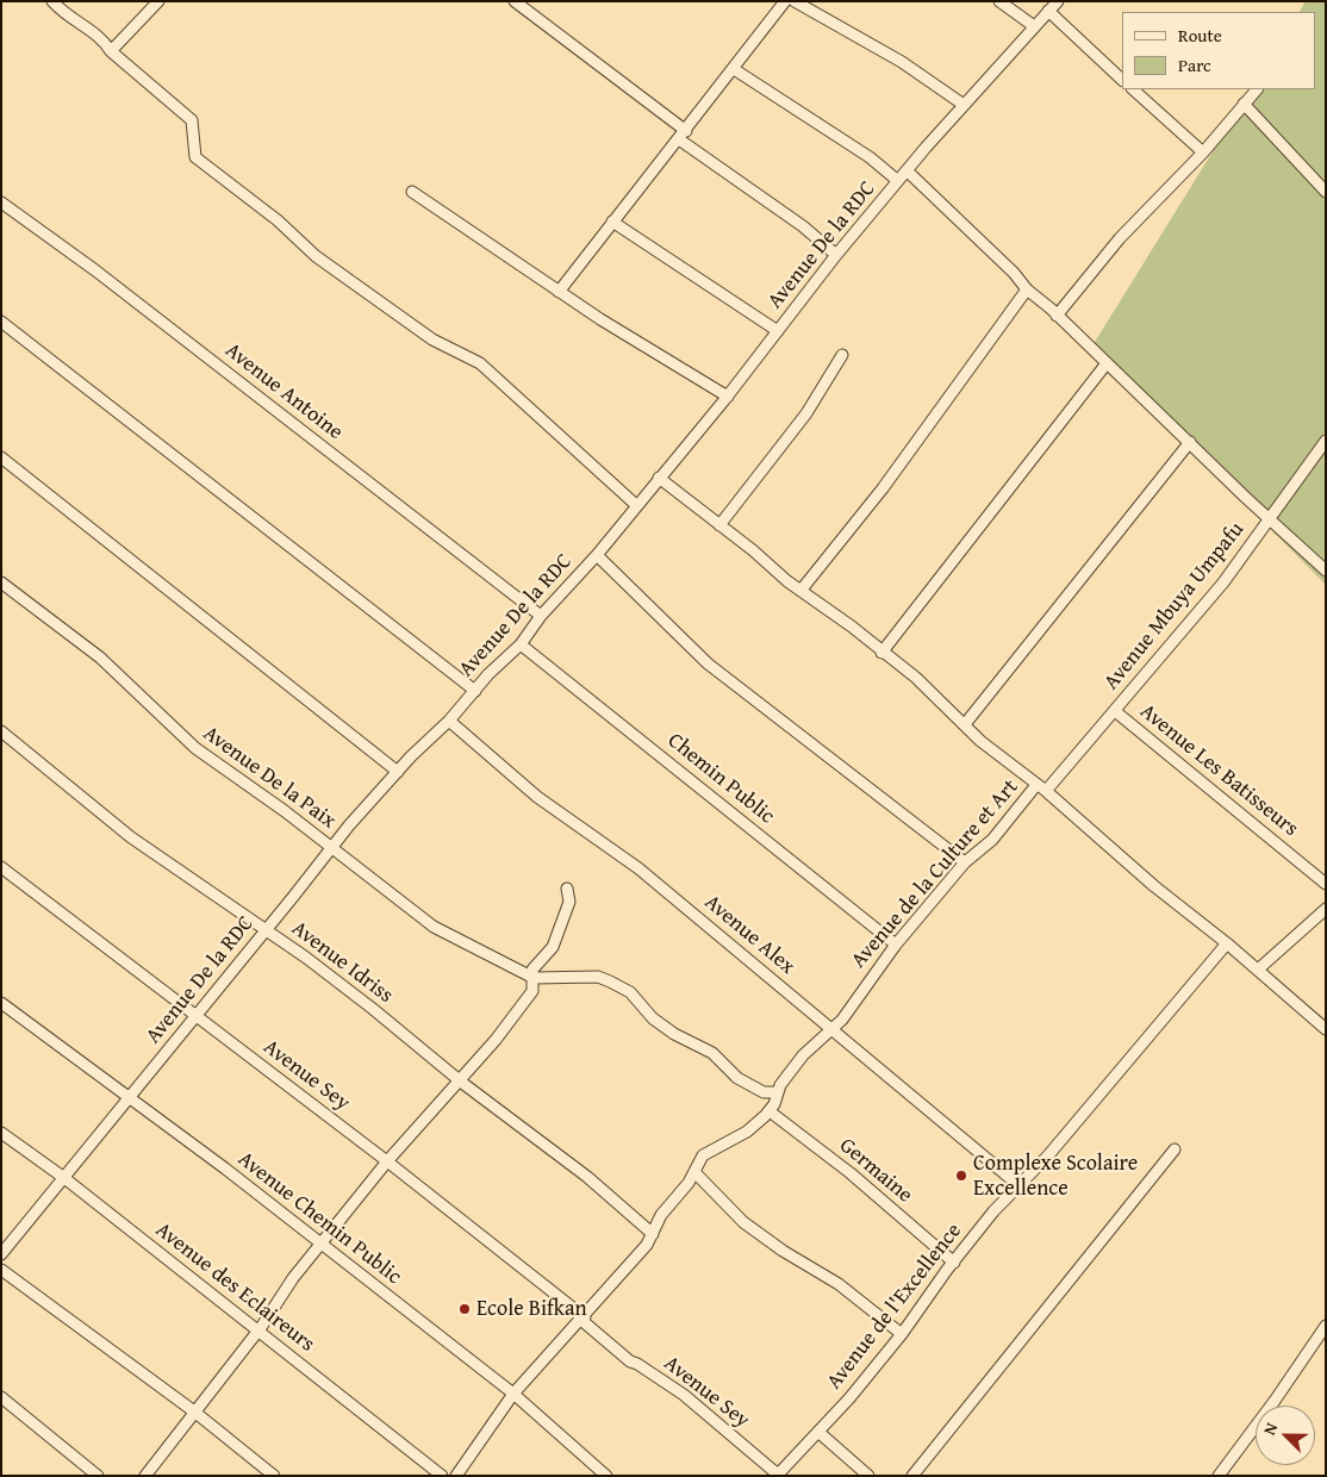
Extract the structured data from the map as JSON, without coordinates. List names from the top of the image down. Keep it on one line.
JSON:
{"streets":{"street":["Avenue De la RDC","Avenue Antoine","Avenue Mbuya Umpafu","Avenue Les Batisseurs","Avenue De la Paix","Chemin Public","Avenue de la Culture et Art","Avenue Alex","Avenue Idriss","Avenue Sey","Germaine","Avenue Chemin Public","Avenue des Eclaireurs","Avenue de l'Excellence"]},"crossings":[["Avenue De la RDC","Avenue Antoine"],["Avenue De la RDC","Avenue De la Paix"],["Avenue De la RDC","Chemin Public"],["Avenue De la RDC","Avenue Alex"],["Avenue De la RDC","Avenue Idriss"],["Avenue De la RDC","Avenue Sey"],["Avenue De la RDC","Avenue Chemin Public"],["Avenue De la RDC","Avenue des Eclaireurs"],["Avenue Mbuya Umpafu","Avenue Les Batisseurs"],["Avenue Mbuya Umpafu","Avenue de la Culture et Art"],["Chemin Public","Avenue de la Culture et Art"],["Avenue de la Culture et Art","Avenue Alex"],["Avenue de la Culture et Art","Avenue Idriss"],["Avenue de la Culture et Art","Avenue Sey"],["Avenue de la Culture et Art","Germaine"],["Avenue de la Culture et Art","Avenue Chemin Public"],["Avenue Alex","Avenue de l'Excellence"],["Avenue Sey","Avenue de l'Excellence"],["Germaine","Avenue de l'Excellence"]],"places":["Complexe Scolaire Excellence","Ecole Bifkan"],"legend":["Route","Parc"],"north":"top left"}
